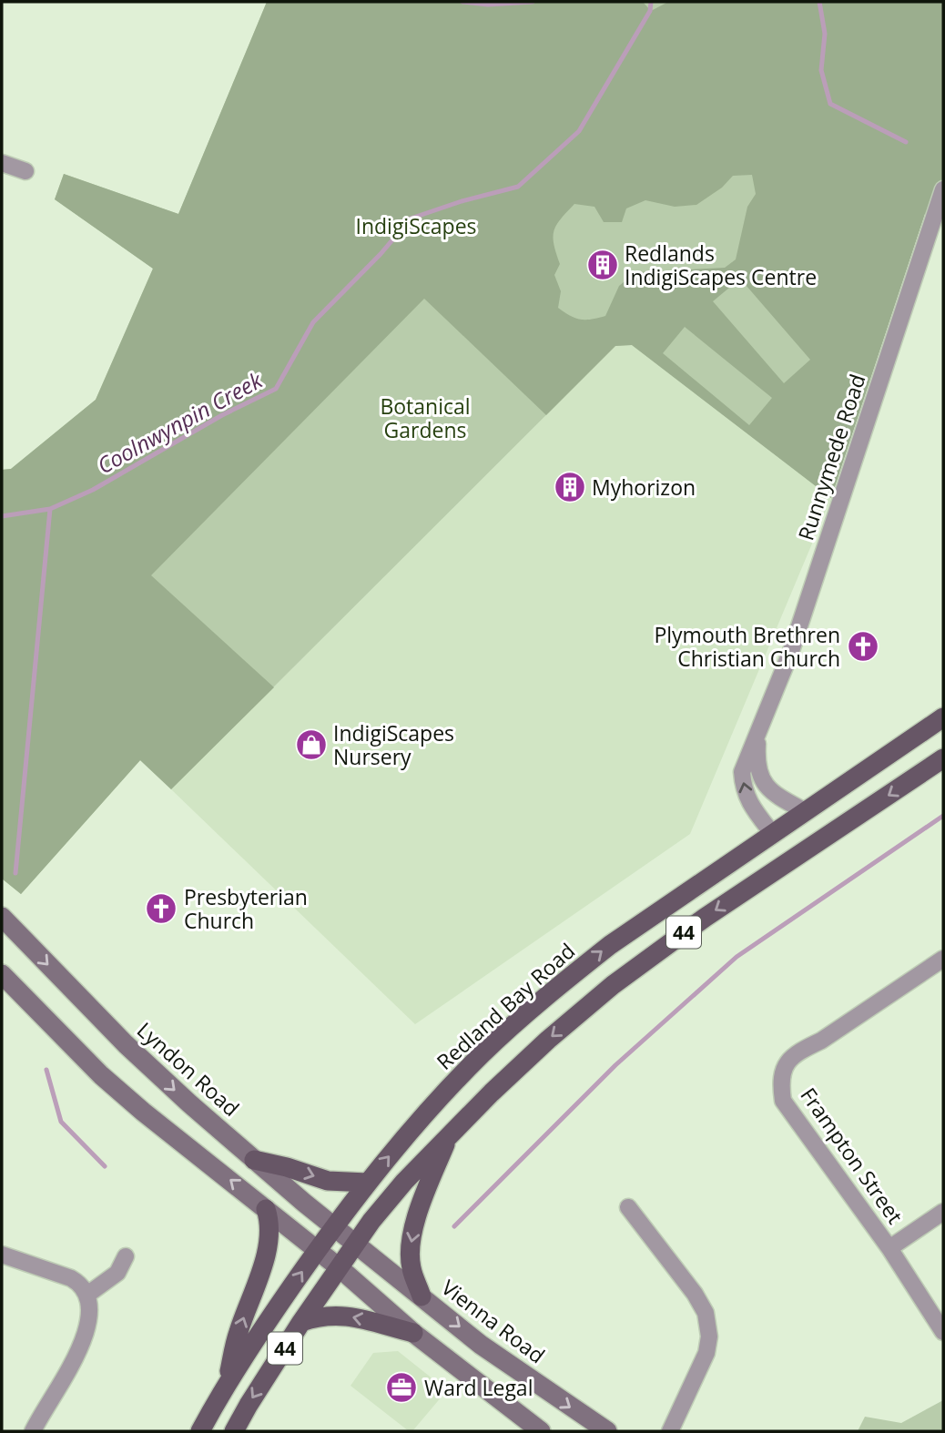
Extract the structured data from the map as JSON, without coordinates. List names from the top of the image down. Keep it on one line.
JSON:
{"streets":{"main road":["44","Redland Bay Road","Lyndon Road","Vienna Road"],"street":["Runnymede Road","Frampton Street"]},"crossings":[["Runnymede Road","Redland Bay Road"],["44","Lyndon Road"],["44","Vienna Road"],["Redland Bay Road","Lyndon Road"],["Lyndon Road","Vienna Road"]],"water":["Coolnwynpin Creek"],"parks":["IndigiScapes","Botanical Gardens"],"places":{"building":["Redlands IndigiScapes Centre","Myhorizon"],"church":["Plymouth Brethren Christian Church","Presbyterian Church"],"shop":["IndigiScapes Nursery"],"office":["Ward Legal"]}}
